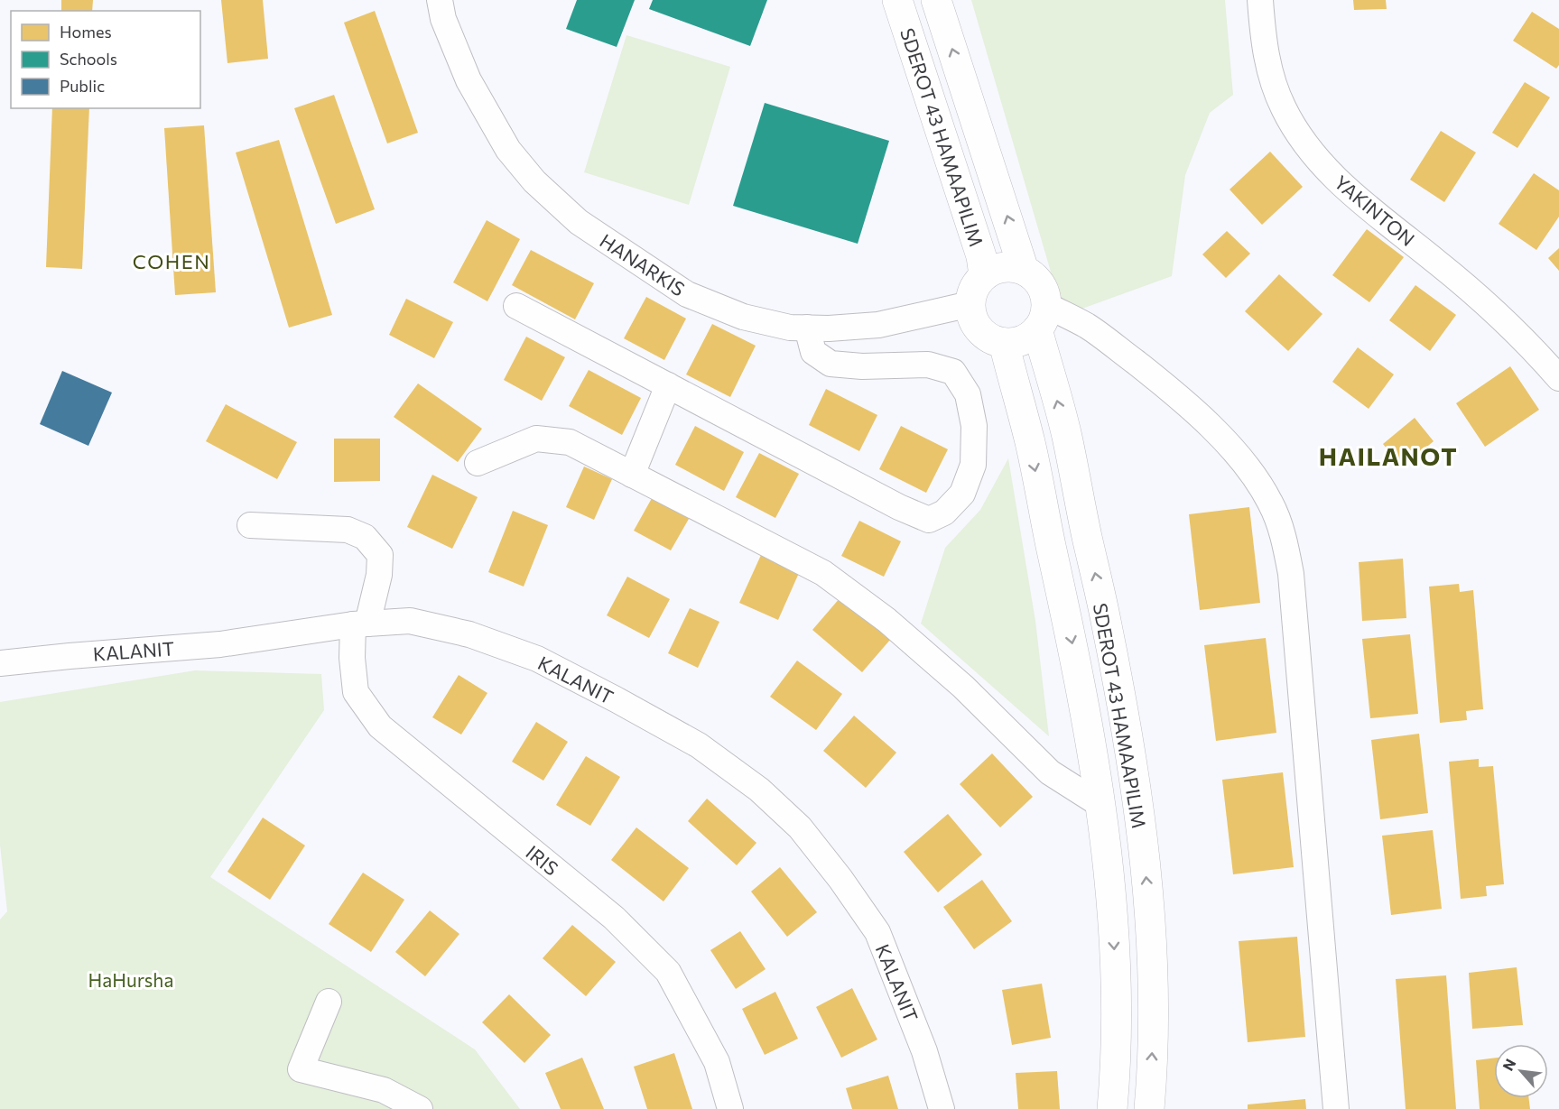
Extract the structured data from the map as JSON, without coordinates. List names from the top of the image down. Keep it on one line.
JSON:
{"streets":{"main road":["SDEROT 43 HAMAAPILIM"],"street":["YAKINTON","HANARKIS","KALANIT","IRIS"]},"crossings":[["SDEROT 43 HAMAAPILIM","HANARKIS"],["KALANIT","IRIS"]],"districts":["COHEN","HAILANOT"],"parks":["HaHursha"],"legend":["Homes","Schools","Public"],"north":"top left"}
